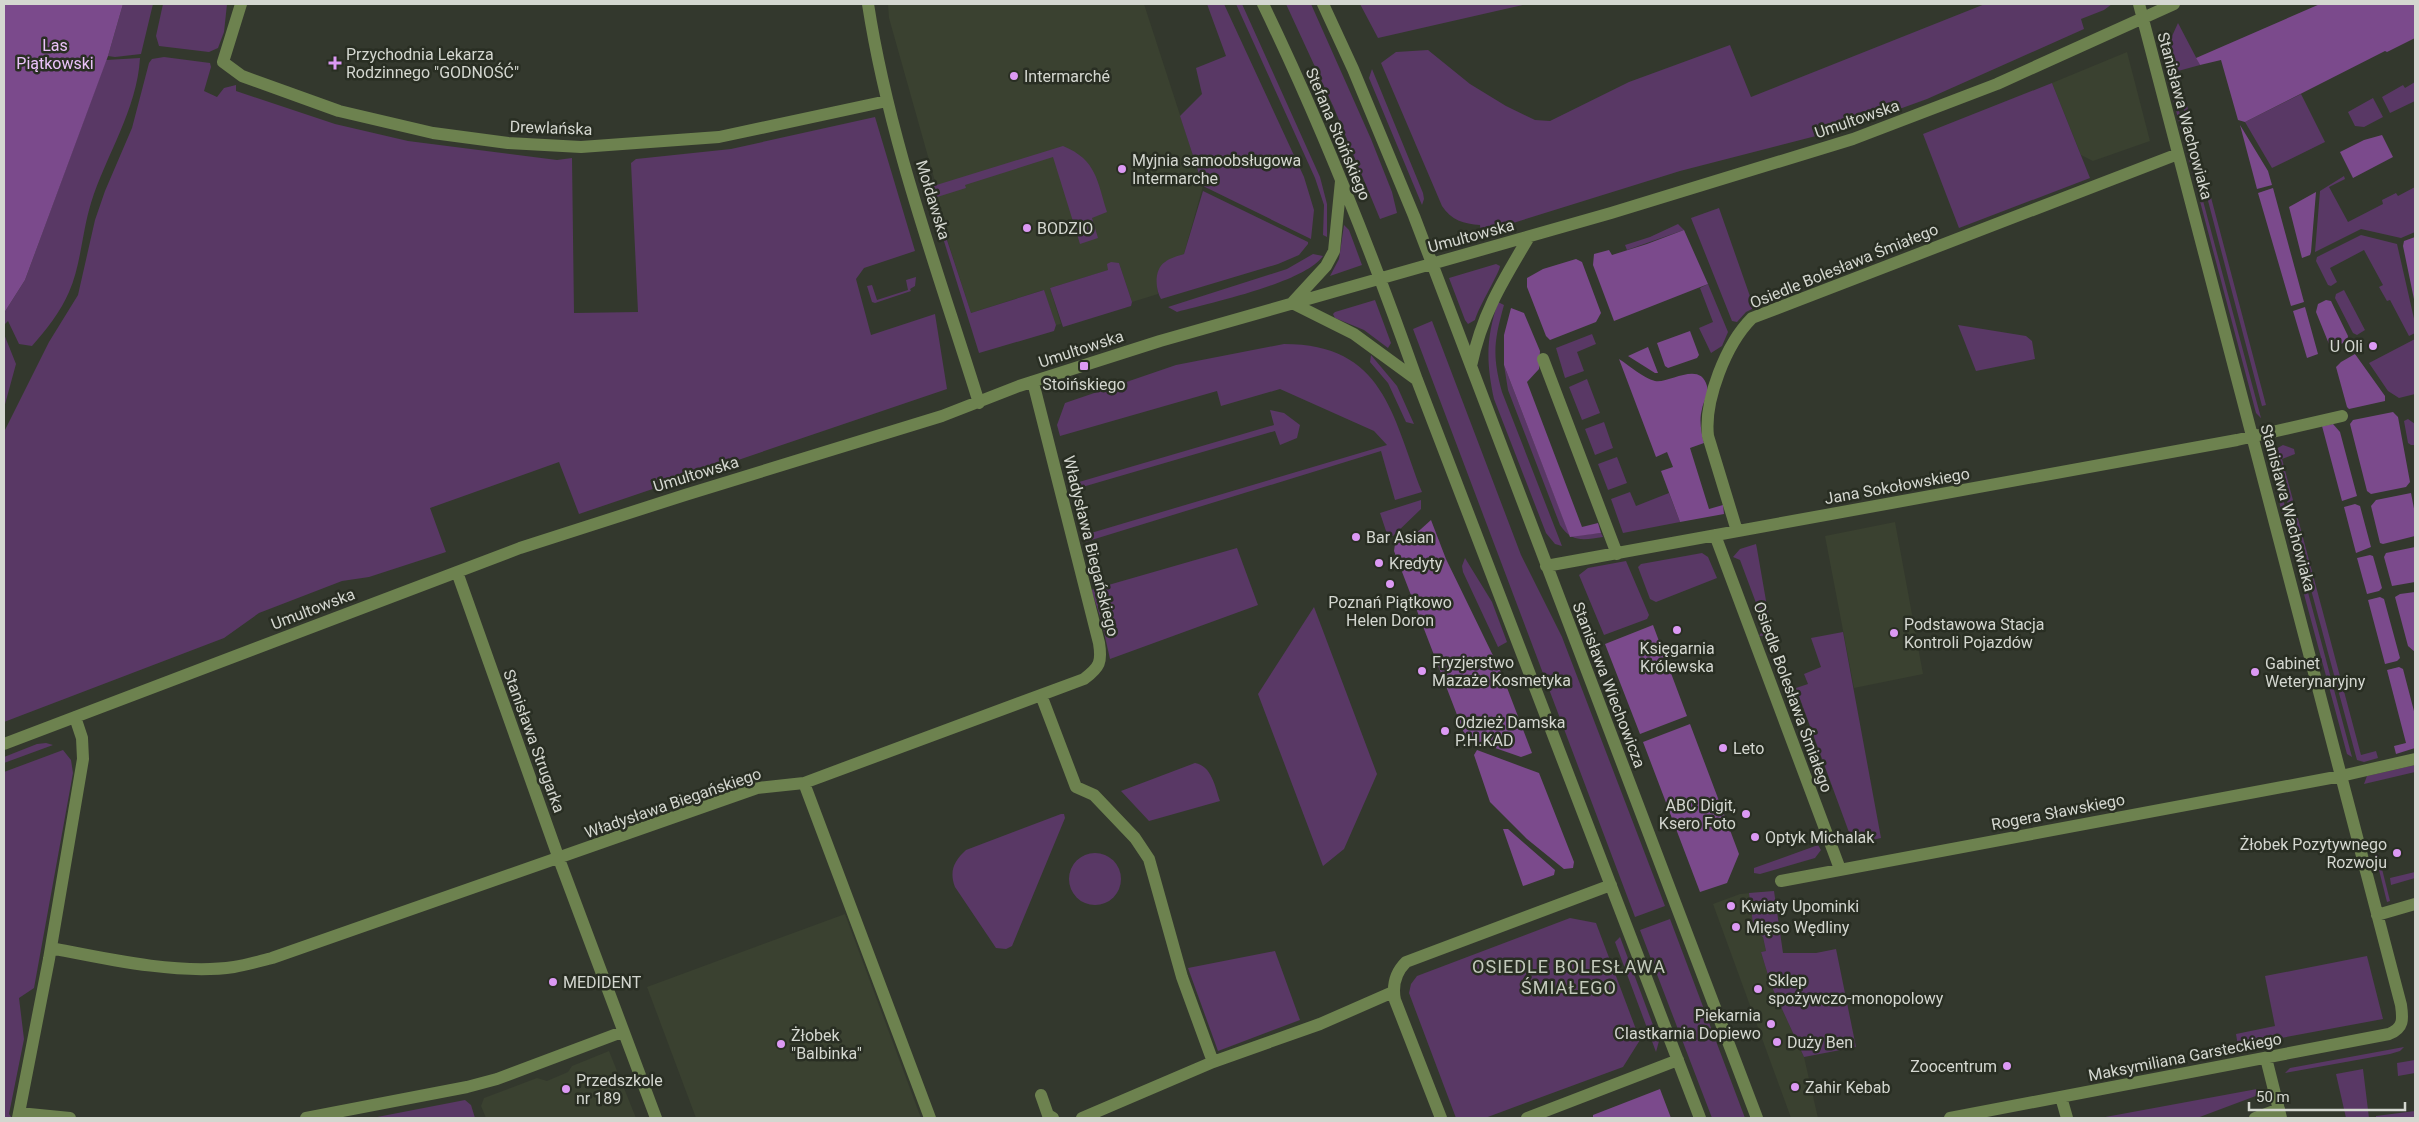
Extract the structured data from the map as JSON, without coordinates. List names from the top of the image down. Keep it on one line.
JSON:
{"streets":{"street":["Stanisława Wachowiaka","Umultowska","Drewlańska","Stefana Stoińskiego","Mołdawska","Osiedle Bolesława Śmiałego","Jana Sokołowskiego","Władysława Biegańskiego","Stanisława Wiechowicza","Stanisława Strugarka","Rogera Sławskiego","Maksymiliana Garsteckiego"]},"crossings":[["Stanisława Wachowiaka","Umultowska"],["Stanisława Wachowiaka","Osiedle Bolesława Śmiałego"],["Stanisława Wachowiaka","Jana Sokołowskiego"],["Stanisława Wachowiaka","Rogera Sławskiego"],["Stanisława Wachowiaka","Maksymiliana Garsteckiego"],["Umultowska","Stefana Stoińskiego"],["Umultowska","Mołdawska"],["Umultowska","Władysława Biegańskiego"],["Umultowska","Stanisława Wiechowicza"],["Umultowska","Stanisława Strugarka"],["Drewlańska","Mołdawska"],["Osiedle Bolesława Śmiałego","Jana Sokołowskiego"],["Osiedle Bolesława Śmiałego","Rogera Sławskiego"],["Jana Sokołowskiego","Stanisława Wiechowicza"],["Władysława Biegańskiego","Stanisława Strugarka"]],"districts":["OSIEDLE BOLESŁAWA ŚMIAŁEGO"],"parks":["Las Piątkowski"],"places":{"health":["Przychodnia Lekarza Rodzinnego \"GODNOŚĆ\""],"other":["Intermarché","Myjnia samoobsługowa Intermarche","BODZIO","U Oli","Bar Asian","Kredyty","Poznań Piątkowo Helen Doron","Księgarnia Królewska","Podstawowa Stacja Kontroli Pojazdów","Fryzjerstwo Mazaże Kosmetyka","Gabinet Weterynaryjny","Odzież Damska P.H.KAD","Leto","ABC Digit, Ksero Foto","Optyk Michalak","Żłobek Pozytywnego Rozwoju","Kwiaty Upominki","Mięso Wędliny","MEDIDENT","Sklep spożywczo-monopolowy","Piekarnia CIastkarnia Dopiewo","Duży Ben","Żłobek \"Balbinka\"","Zoocentrum","Zahir Kebab","Przedszkole nr 189"],"transit":["Stoińskiego"]},"scale_bar":"50 m"}
